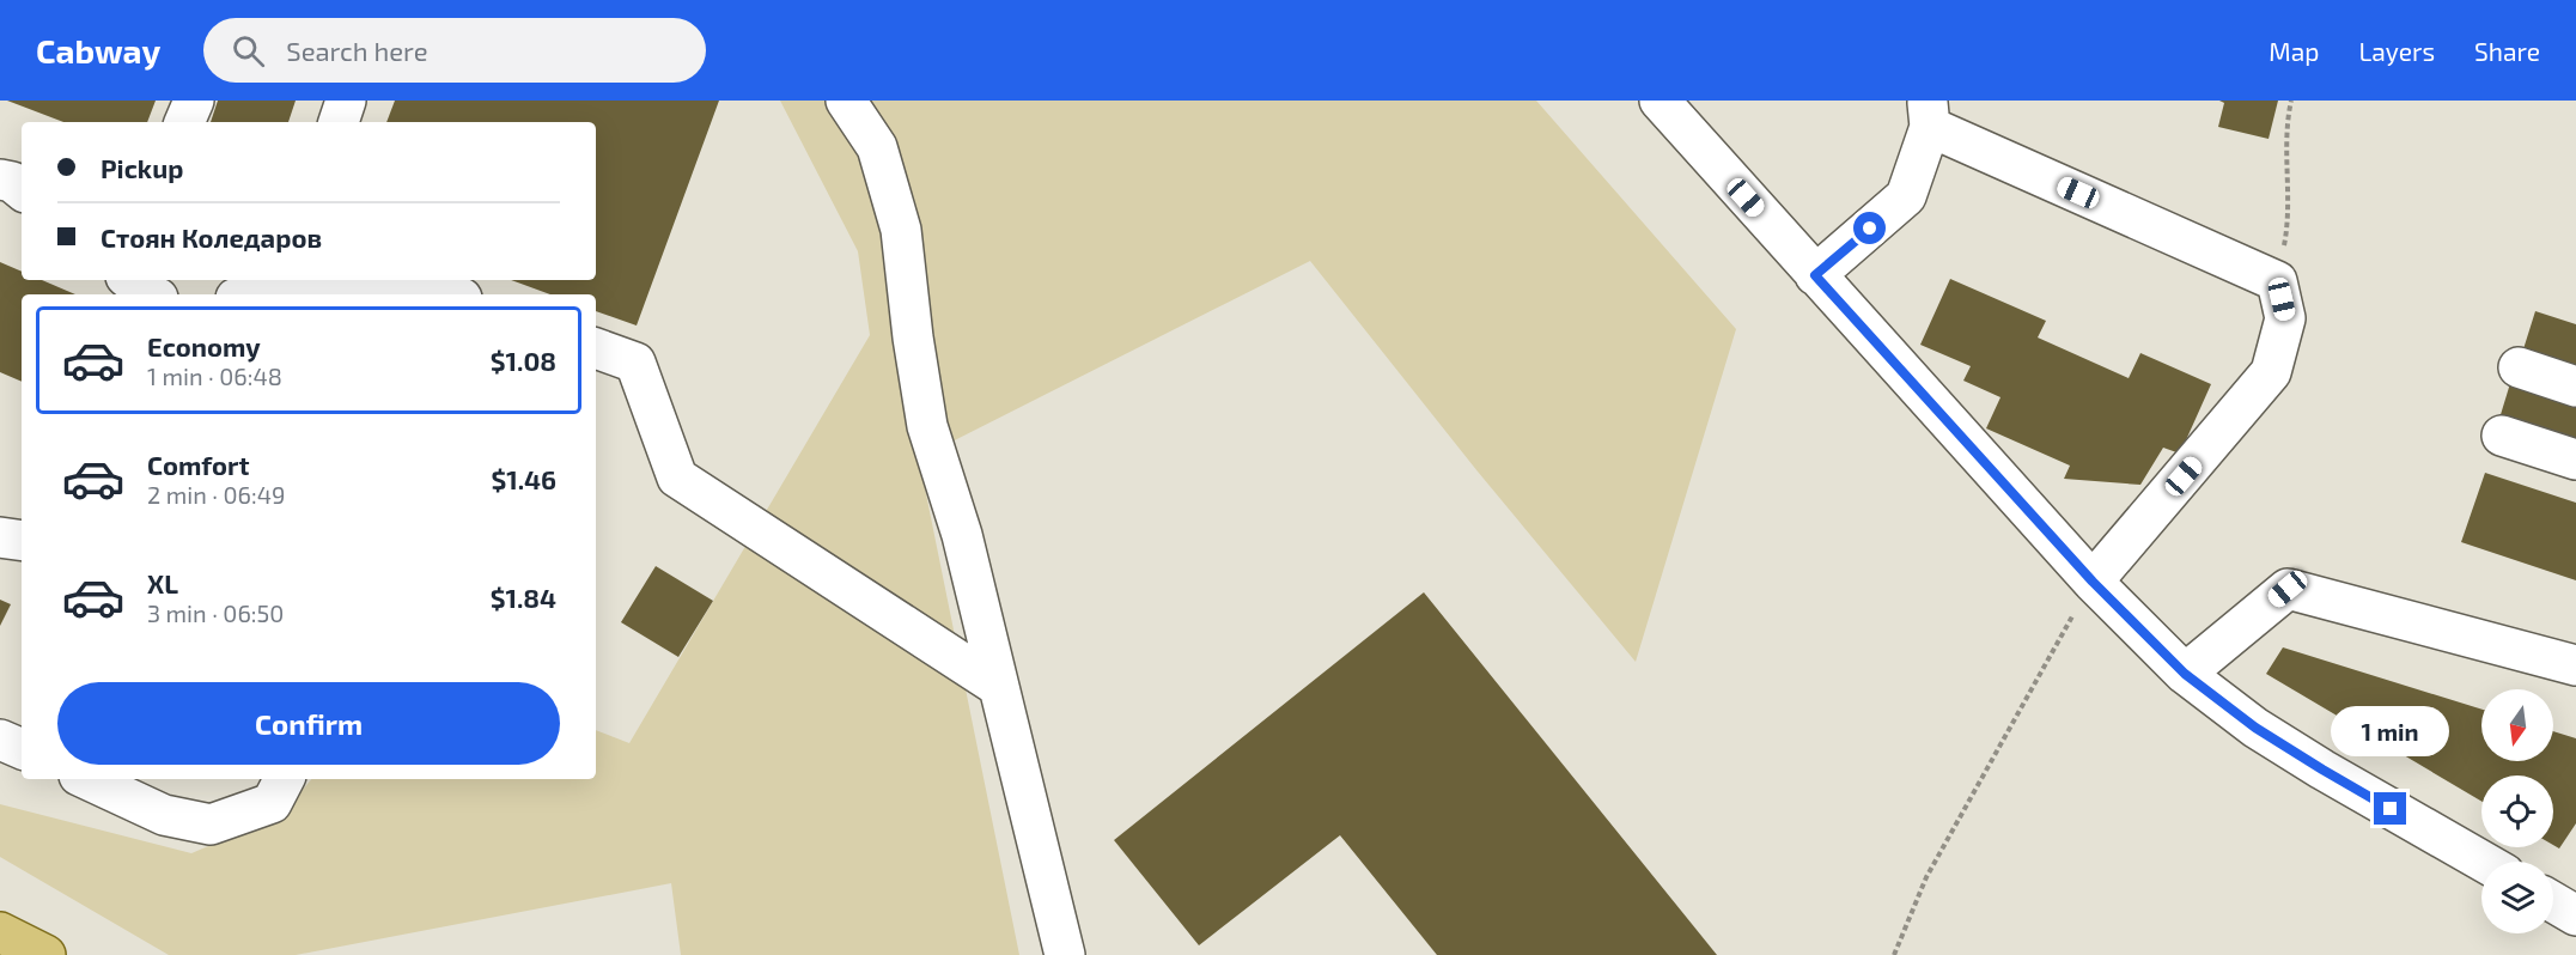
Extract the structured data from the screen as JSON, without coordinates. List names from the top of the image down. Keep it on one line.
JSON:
{"north":"bottom","page":{"header":"Cabway","search":"Search here","nav":["Map","Layers","Share"],"banner":["Pickup","Стоян Коледаров"],"list":[{"name":"Economy","note":"1 min · 06:48","value":"$1.08"},{"name":"Comfort","note":"2 min · 06:49","value":"$1.46"},{"name":"XL","note":"3 min · 06:50","value":"$1.84"}],"buttons":"Confirm","bubble":"1 min"}}
